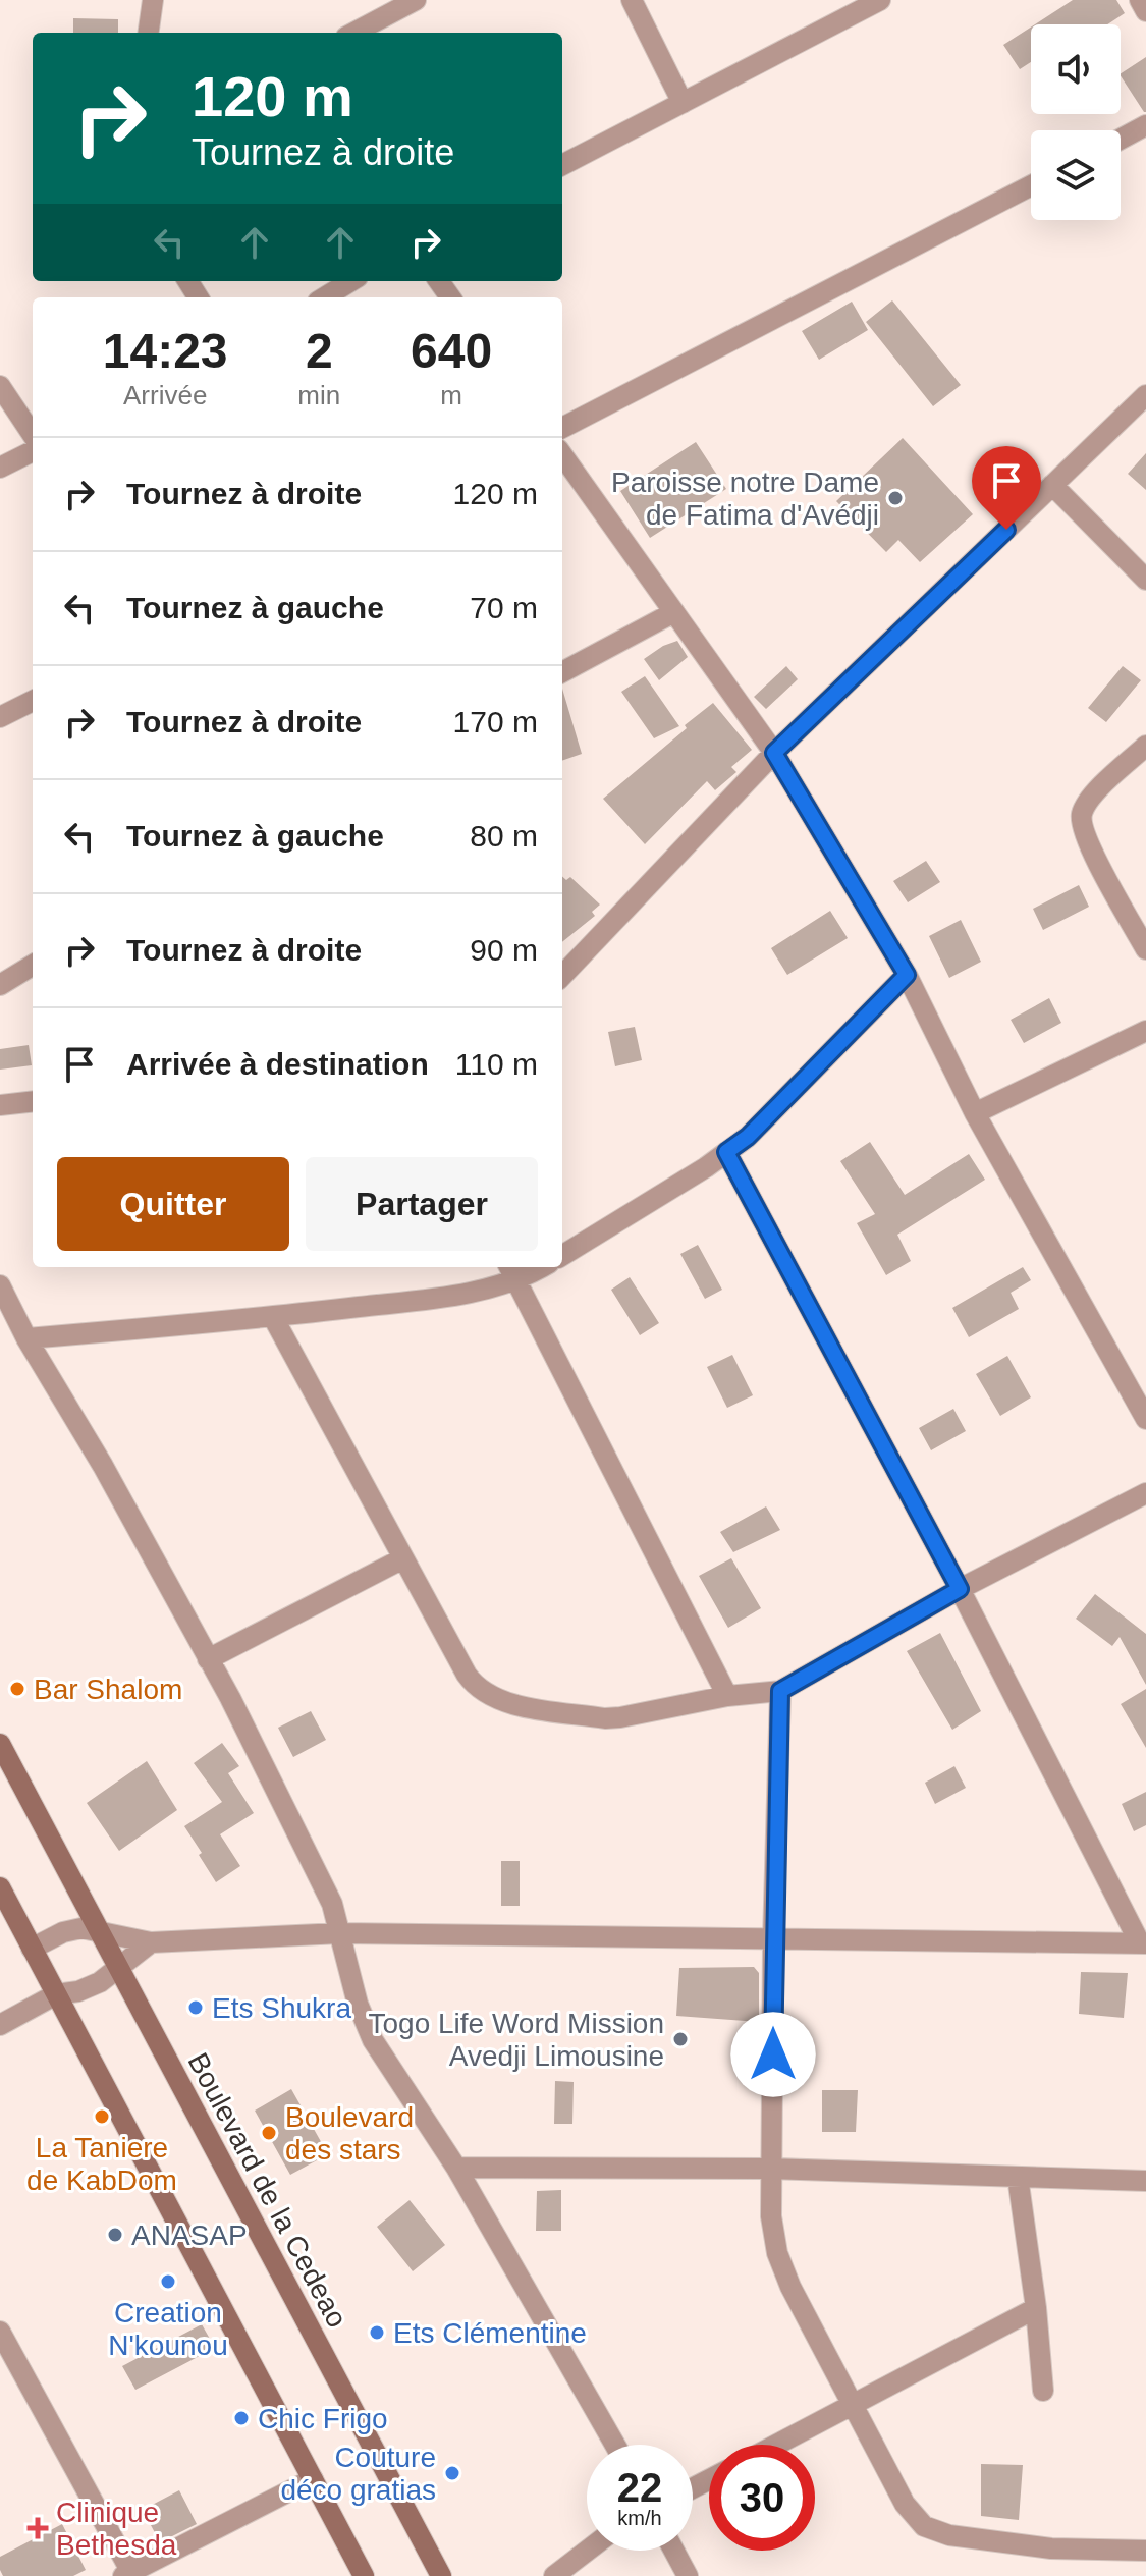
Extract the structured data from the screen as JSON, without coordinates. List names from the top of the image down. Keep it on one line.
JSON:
{"streets":{"main road":["Boulevard de la Cedeao"]},"places":{"other":["Paroisse notre Dame de Fatima d'Avédji","Bar Shalom","Ets Shukra","Togo Life Word Mission Avedji Limousine","La Taniere de KabDom","Boulevard des stars","ANASAP","Creation N'kounou","Ets Clémentine","Chic Frigo","Couture déco gratias"],"health":["Clinique Bethesda"]},"page":{"turn":["120 m","Tournez à droite"],"eta":["14:23","Arrivée","2","min","640","m"],"list":[{"name":"Tournez à droite","value":"120 m"},{"name":"Tournez à gauche","value":"70 m"},{"name":"Tournez à droite","value":"170 m"},{"name":"Tournez à gauche","value":"80 m"},{"name":"Tournez à droite","value":"90 m"},{"name":"Arrivée à destination","value":"110 m"}],"buttons":["Quitter","Partager"],"speed":"22 km/h","limit":"30"}}
